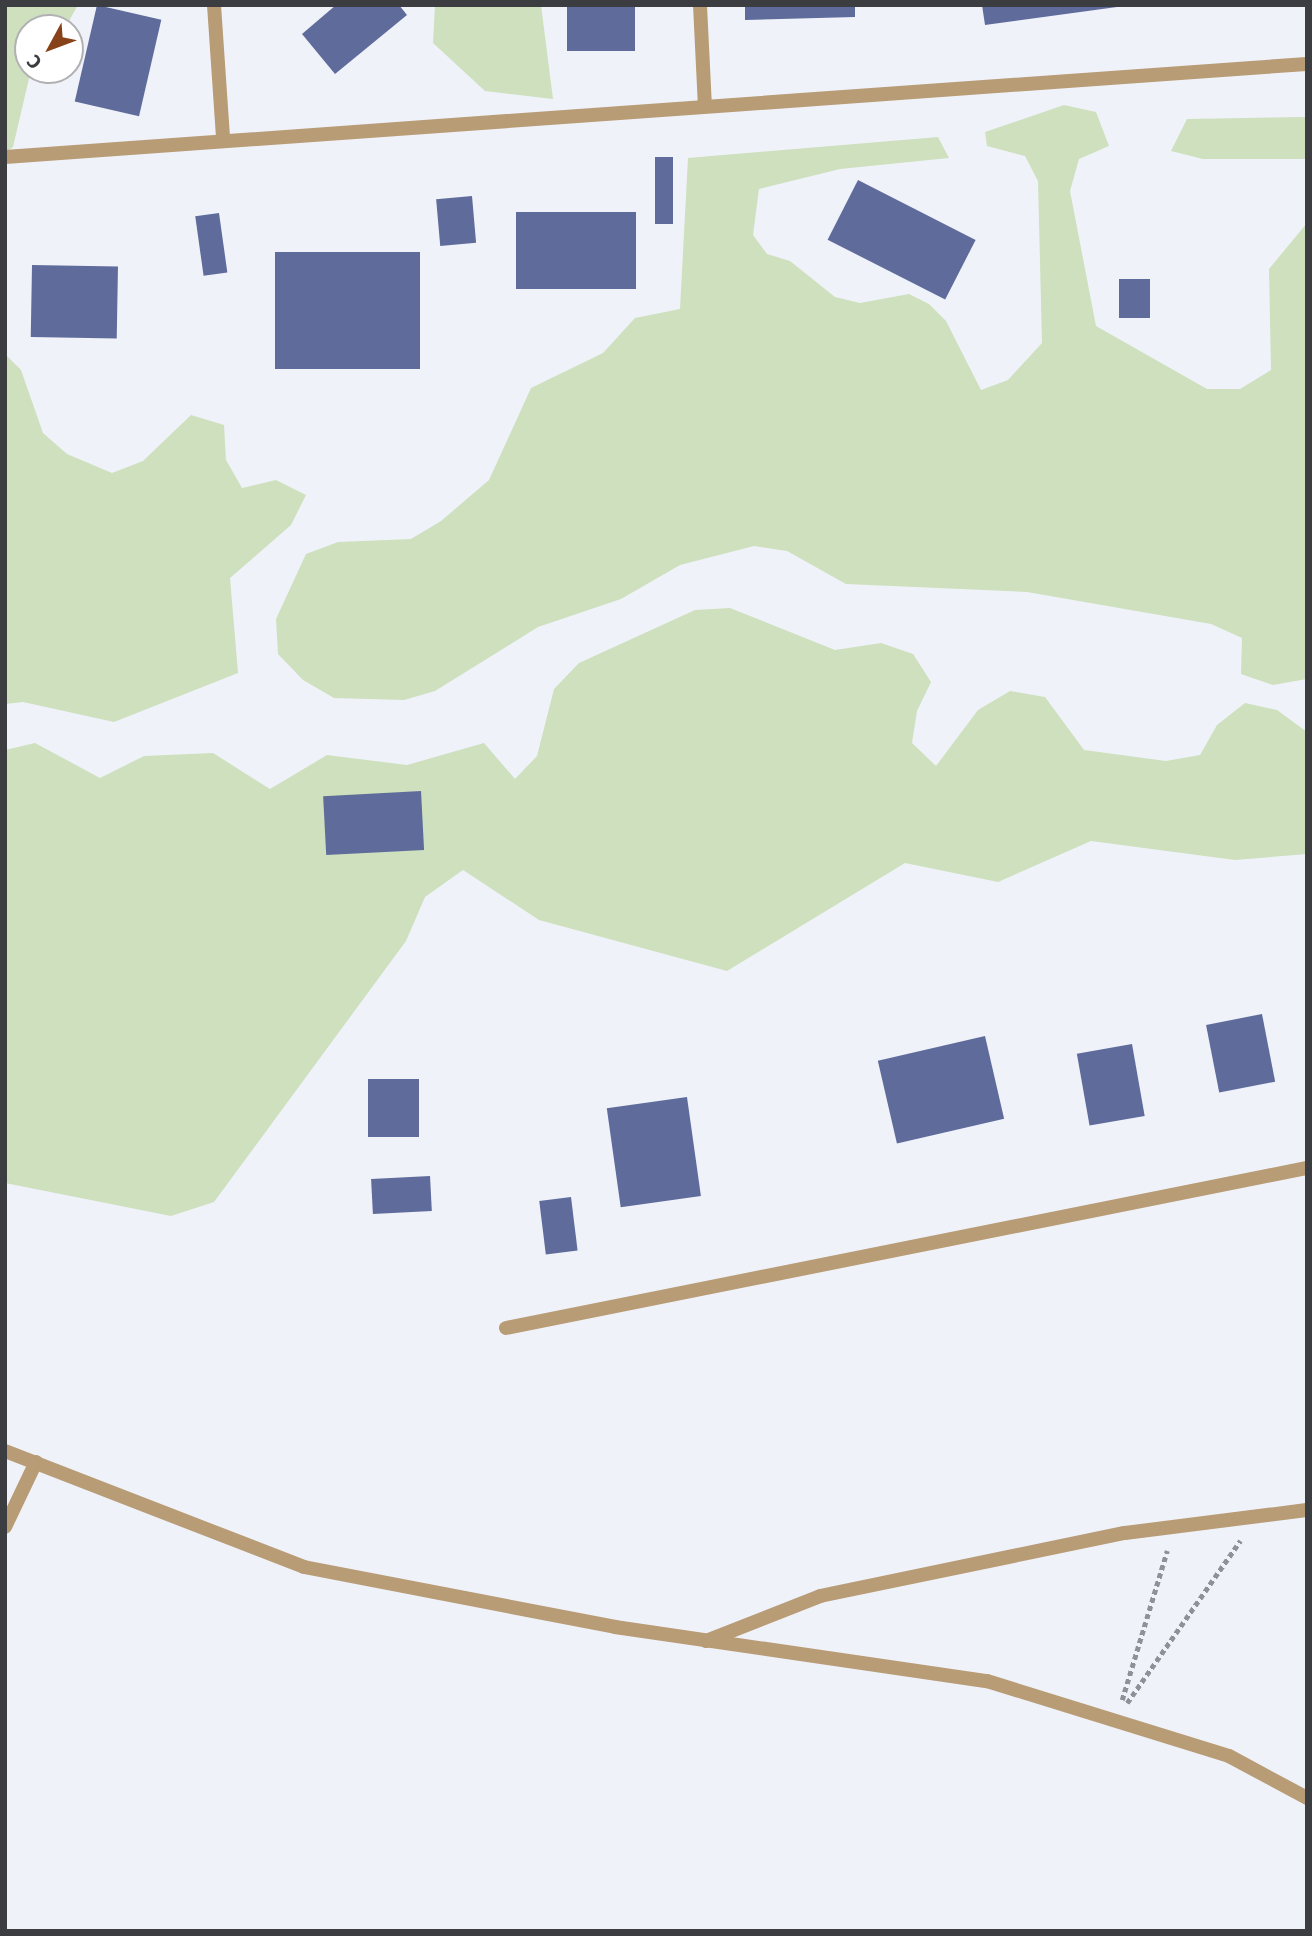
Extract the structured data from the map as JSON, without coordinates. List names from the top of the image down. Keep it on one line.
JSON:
{"north":"bottom left"}
